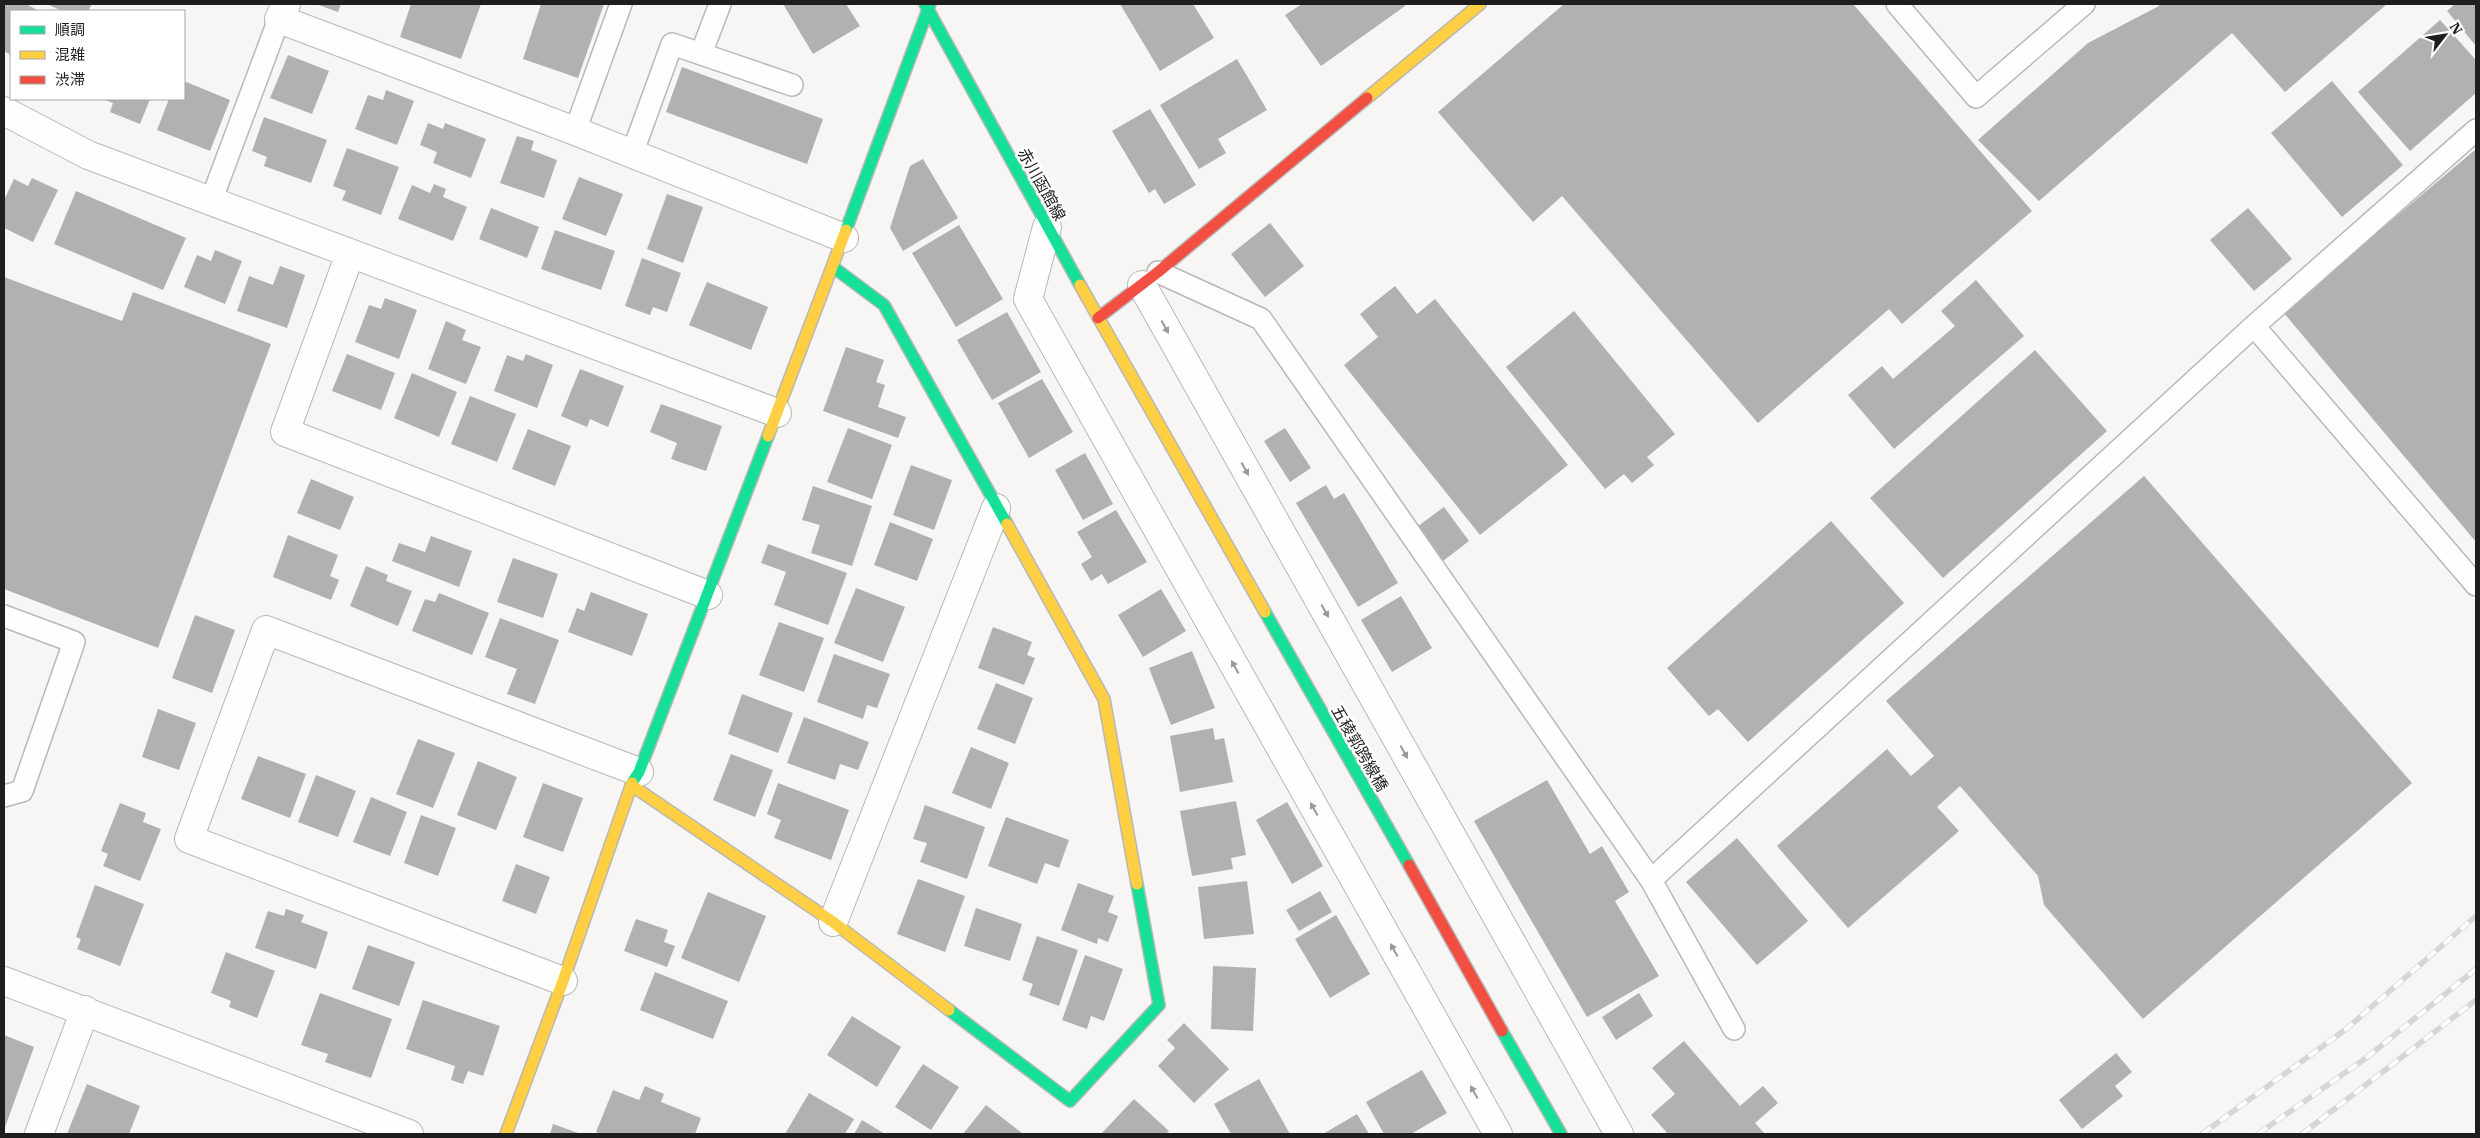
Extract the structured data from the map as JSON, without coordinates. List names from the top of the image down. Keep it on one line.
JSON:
{"streets":{"street":["赤川函館線","五稜郭跨線橋"]},"crossings":[["赤川函館線","五稜郭跨線橋"]],"legend":["順調","混雑","渋滞"],"north":"top right"}
